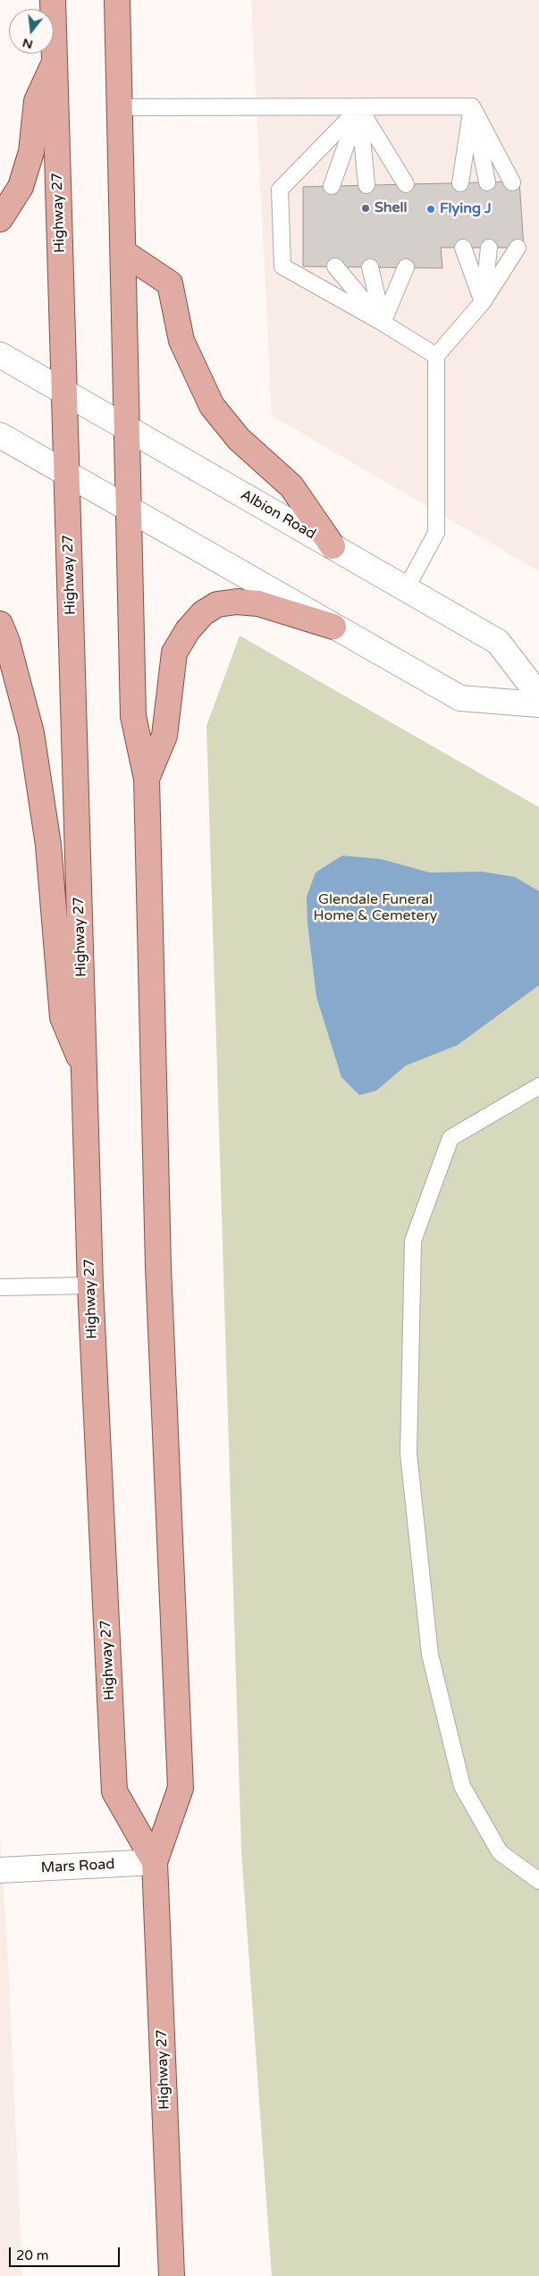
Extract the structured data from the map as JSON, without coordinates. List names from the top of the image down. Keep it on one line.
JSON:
{"streets":{"main road":["Highway 27","Albion Road","Mars Road"]},"crossings":[["Highway 27","Albion Road"],["Highway 27","Mars Road"]],"parks":["Glendale Funeral Home & Cemetery"],"places":["Shell","Flying J"],"scale_bar":"20 m","north":"bottom"}
